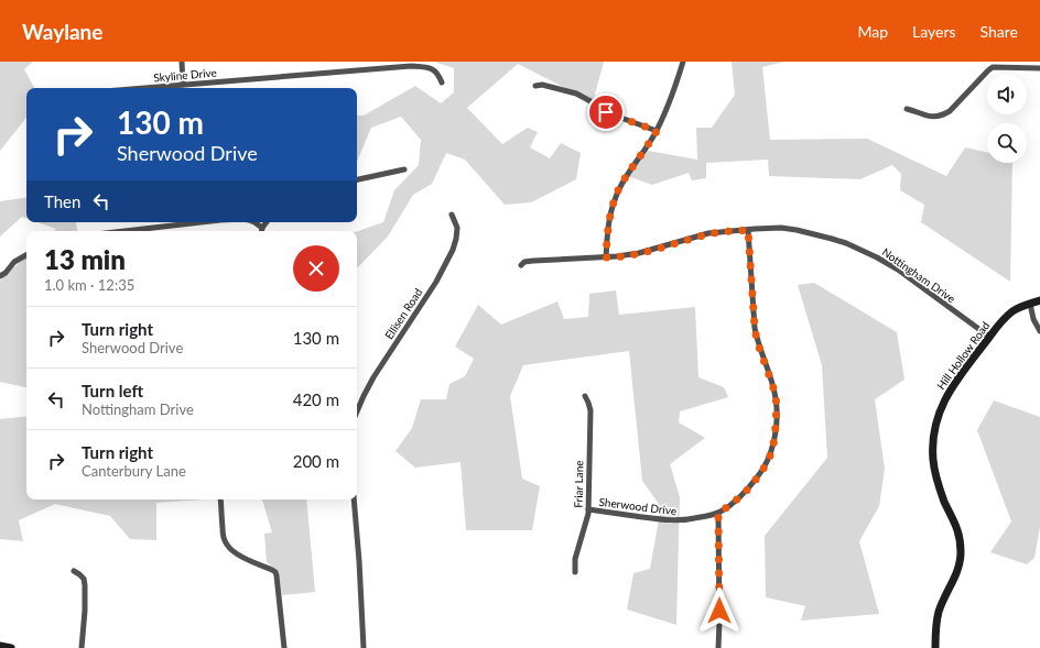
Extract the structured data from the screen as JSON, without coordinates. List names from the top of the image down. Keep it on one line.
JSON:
{"streets":{"street":["Skyline Drive","Nottingham Drive","Ellisen Road","Hill Hollow Road","Friar Lane","Sherwood Drive"]},"crossings":[["Nottingham Drive","Hill Hollow Road"],["Nottingham Drive","Sherwood Drive"],["Friar Lane","Sherwood Drive"]],"page":{"header":"Waylane","nav":["Map","Layers","Share"],"turn":["130 m","Sherwood Drive"],"then":"Then","heading":["13 min","1.0 km · 12:35"],"list":[{"name":"Turn right","note":"Sherwood Drive","value":"130 m"},{"name":"Turn left","note":"Nottingham Drive","value":"420 m"},{"name":"Turn right","note":"Canterbury Lane","value":"200 m"}]}}
